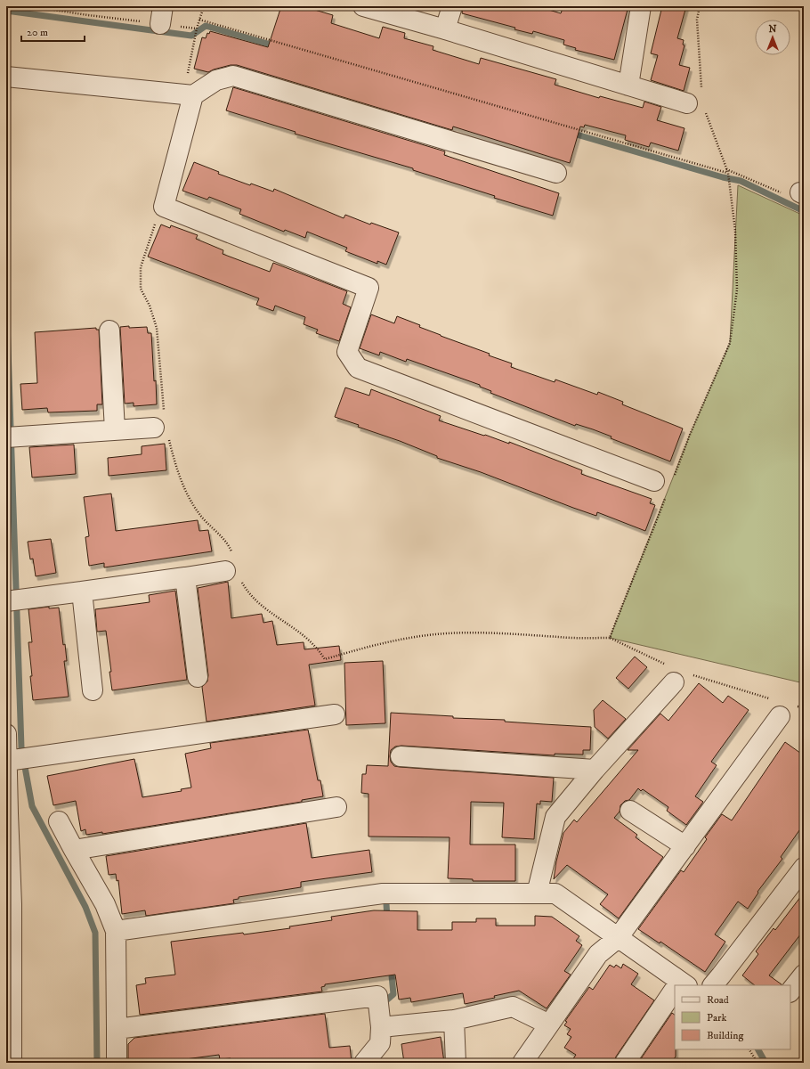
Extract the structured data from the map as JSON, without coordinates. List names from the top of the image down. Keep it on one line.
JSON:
{"legend":["Road","Park","Building"],"scale_bar":"20 m","north":"top"}
